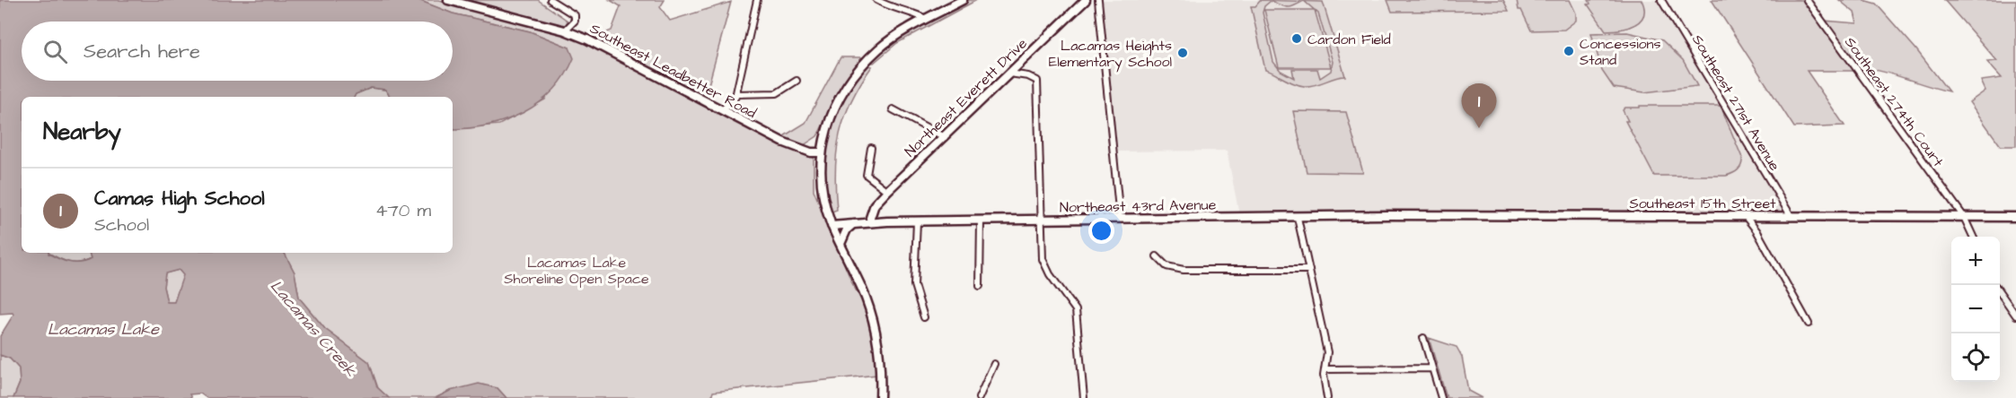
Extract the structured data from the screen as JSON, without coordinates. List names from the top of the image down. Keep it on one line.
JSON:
{"streets":{"street":["Southeast Leadbetter Road","Northeast Everett Drive","Southeast 274th Court","Southeast 271st Avenue","Southeast 15th Street","Northeast 43rd Avenue"]},"crossings":[["Northeast Everett Drive","Northeast 43rd Avenue"],["Southeast 274th Court","Southeast 15th Street"],["Southeast 271st Avenue","Southeast 15th Street"],["Southeast 15th Street","Northeast 43rd Avenue"]],"water":["Lacamas Creek","Lacamas Lake"],"parks":["Lacamas Lake Shoreline Open Space"],"places":["Cardon Field","Concessions Stand","Lacamas Heights Elementary School"],"page":{"search":"Search here","pins":"1","heading":"Nearby","list":[{"mark":"1","name":"Camas High School","note":"School","value":"470 m"}],"map_buttons":["+","−"]}}
